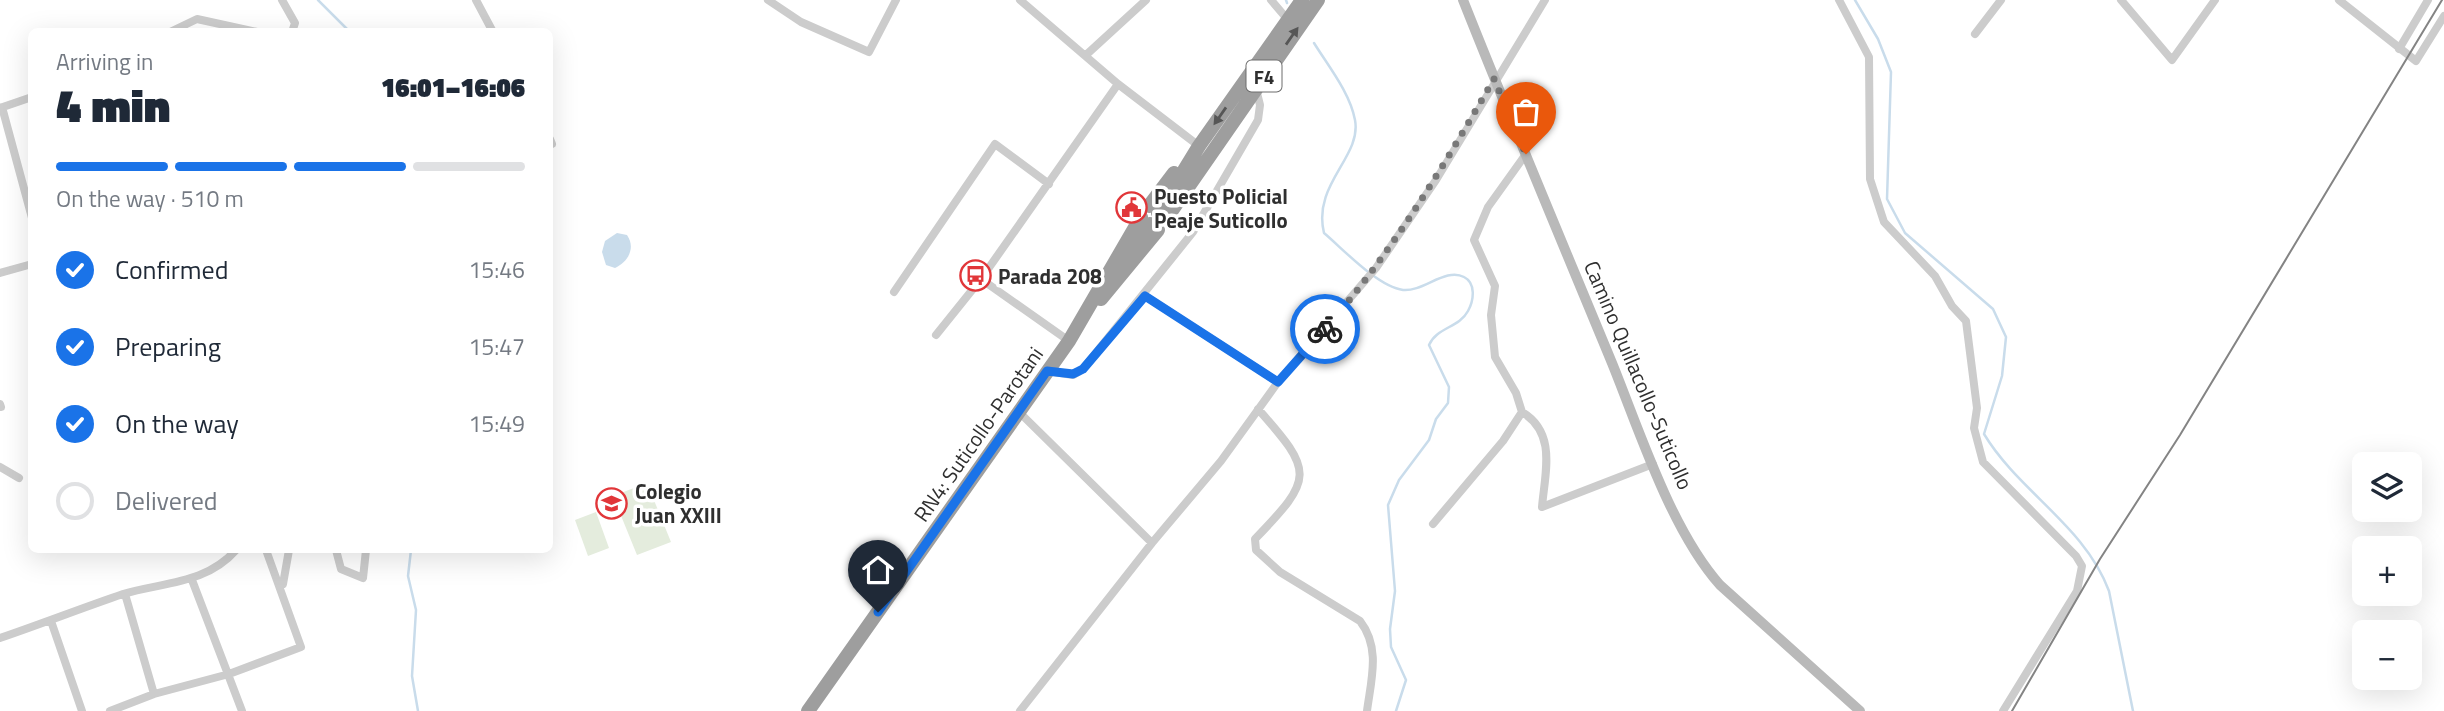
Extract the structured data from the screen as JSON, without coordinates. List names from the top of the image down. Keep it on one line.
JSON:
{"streets":{"highway":["F4","RN4: Suticollo-Parotani"],"main road":["Camino Quillacollo-Suticollo"]},"crossings":[["F4","RN4: Suticollo-Parotani"]],"places":{"public building":["Puesto Policial Peaje Suticollo"],"bus stop":["Parada 208"],"school or university":["Colegio Juan XXIII"]},"page":{"heading":["4 min","Arriving in","16:01–16:06"],"bar":"On the way · 510 m","list":[["Confirmed","15:46"],["Preparing","15:47"],["On the way","15:49"],"Delivered"],"map_buttons":["+","−"]}}
